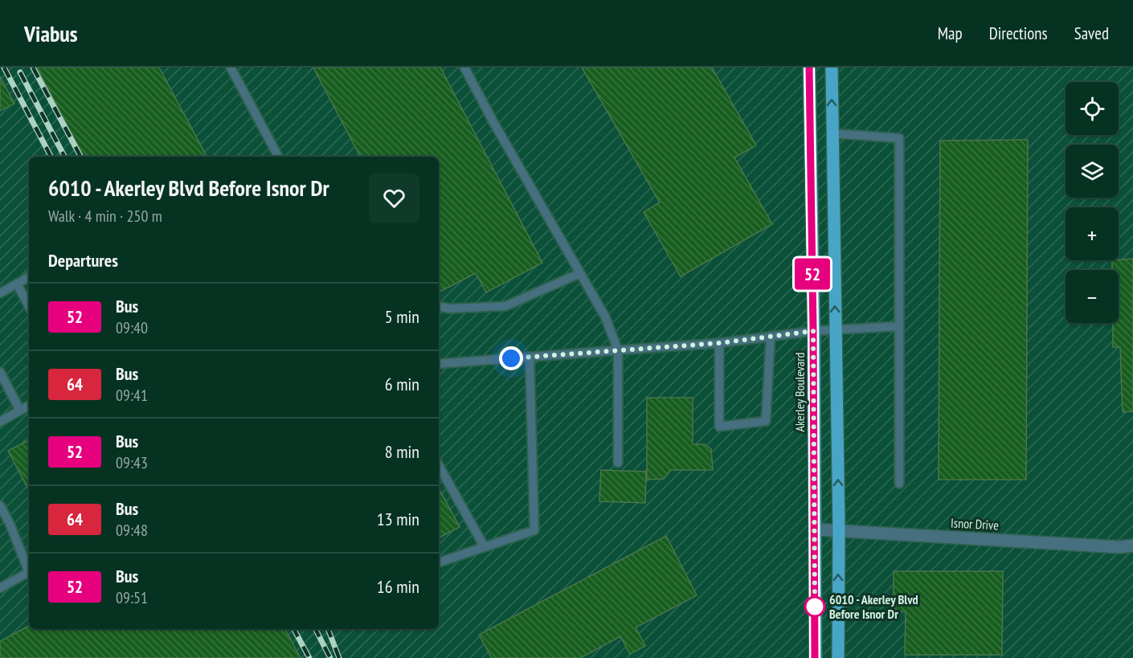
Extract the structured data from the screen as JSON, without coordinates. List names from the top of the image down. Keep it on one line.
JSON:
{"streets":{"main road":["Akerley Boulevard"],"street":["Isnor Drive"]},"crossings":[["Akerley Boulevard","Isnor Drive"]],"places":["6010 - Akerley Blvd Before Isnor Dr"],"lines":["bus line 52"],"page":{"header":"Viabus","nav":["Map","Directions","Saved"],"on_map":"52","map_buttons":["+","−"],"heading":[["6010 - Akerley Blvd Before Isnor Dr","Walk · 4 min · 250 m"],"Departures"],"list":[{"mark":"52","name":"Bus","note":"09:40","value":"5 min"},{"mark":"64","name":"Bus","note":"09:41","value":"6 min"},{"mark":"52","name":"Bus","note":"09:43","value":"8 min"},{"mark":"64","name":"Bus","note":"09:48","value":"13 min"},{"mark":"52","name":"Bus","note":"09:51","value":"16 min"}]}}
